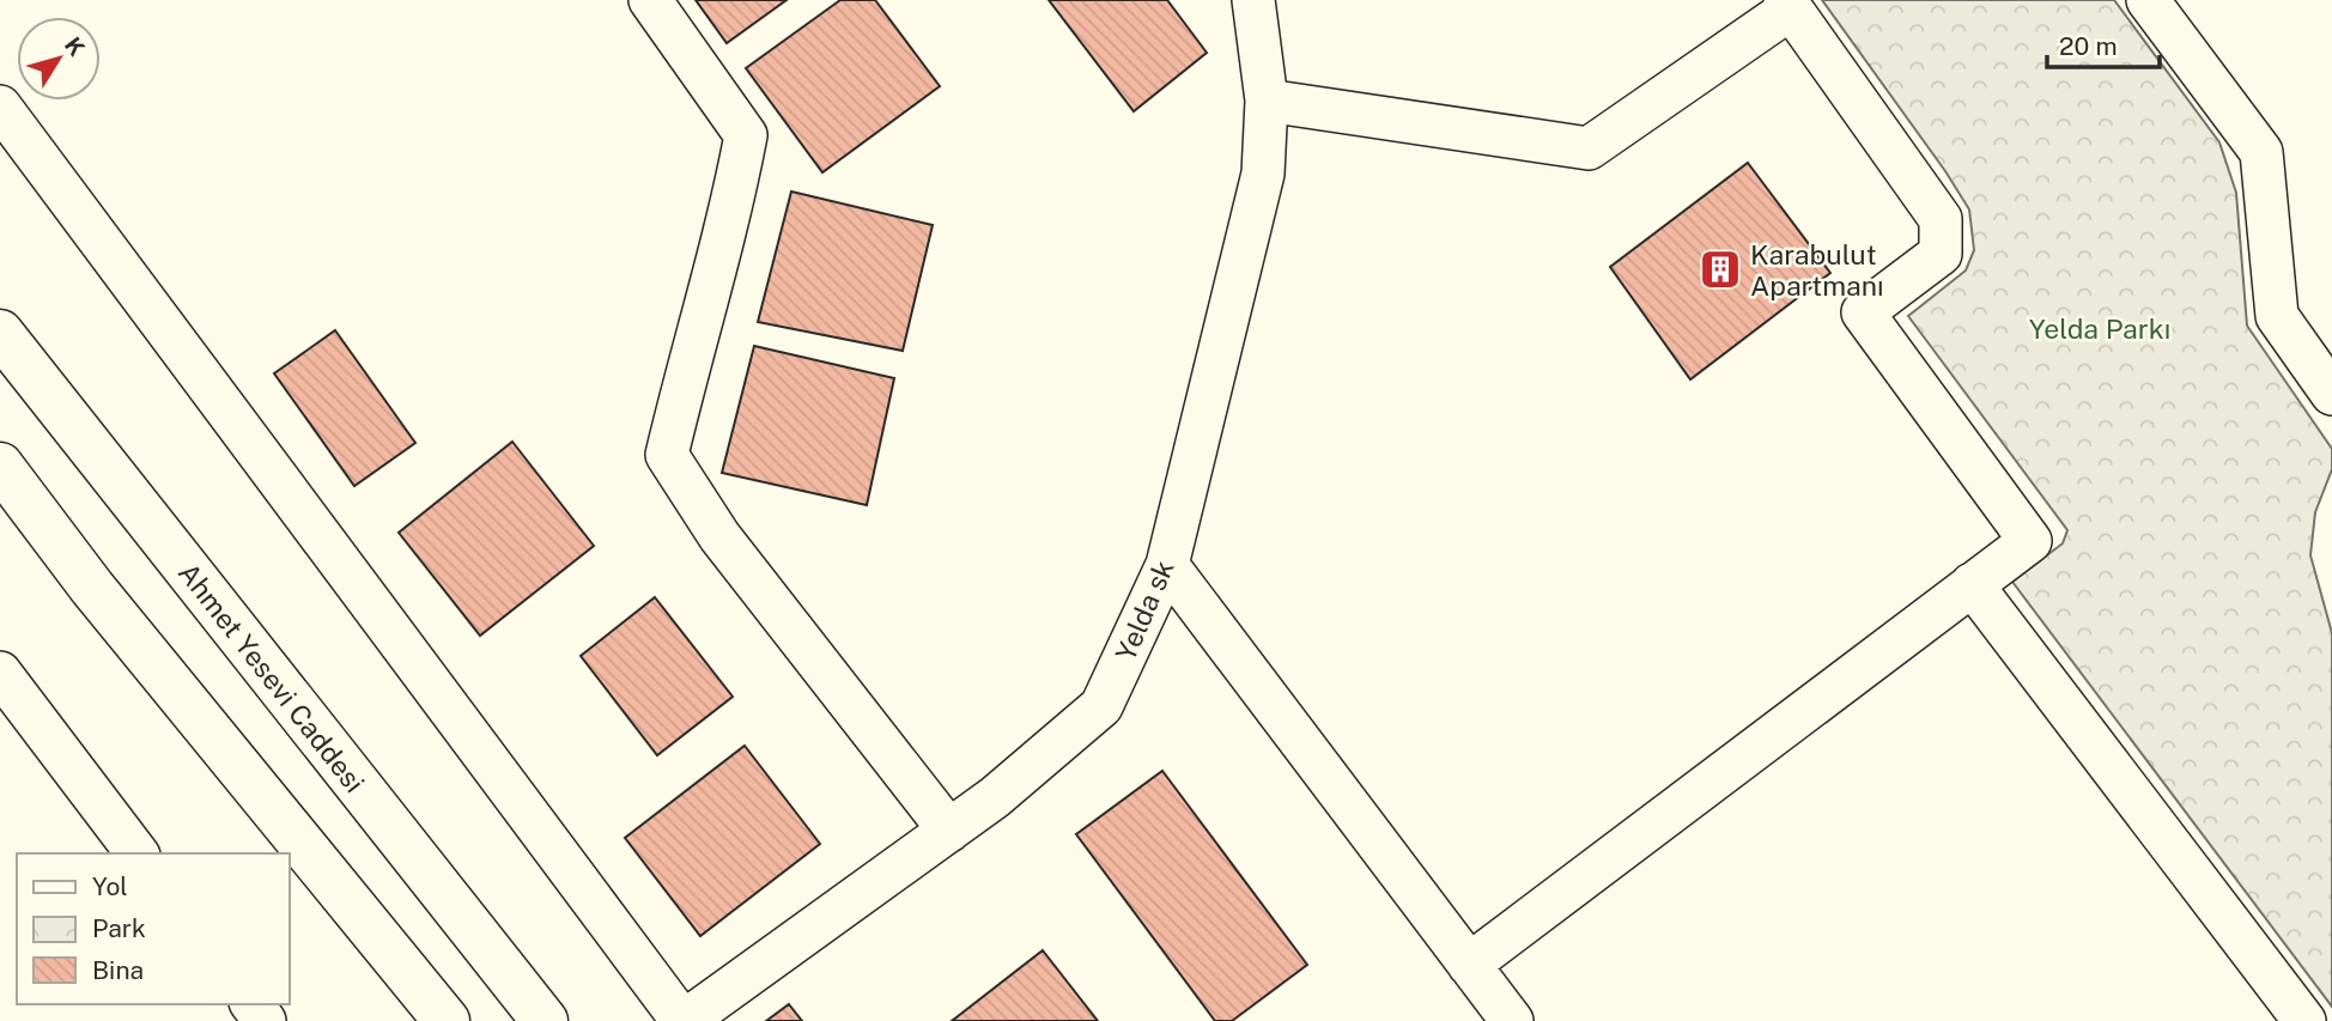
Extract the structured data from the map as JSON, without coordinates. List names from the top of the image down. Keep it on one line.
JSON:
{"streets":{"main road":["Ahmet Yesevi Caddesi"],"street":["Yelda sk"]},"parks":["Yelda Parkı"],"places":{"building":["Karabulut Apartmanı"]},"legend":["Yol","Park","Bina"],"scale_bar":"20 m","north":"top right"}
